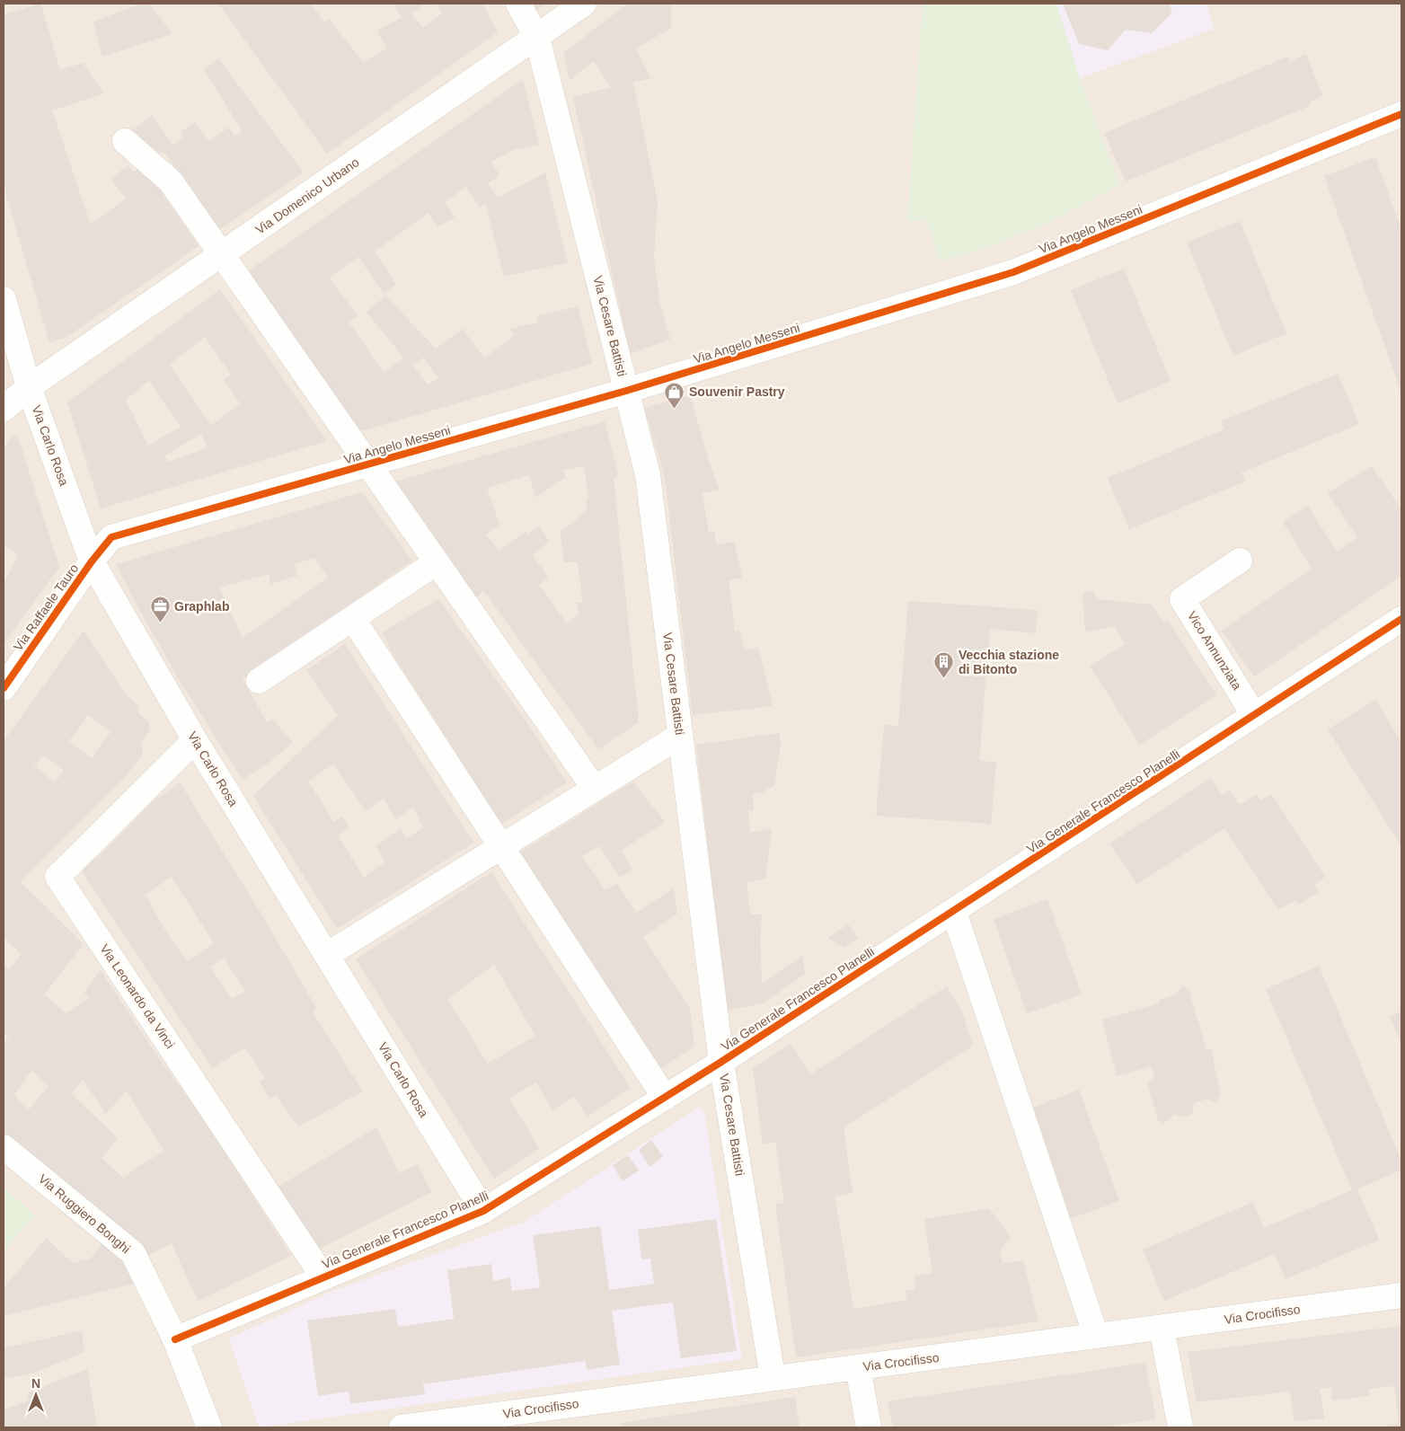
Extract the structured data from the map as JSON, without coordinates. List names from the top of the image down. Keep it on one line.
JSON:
{"streets":{"street":["Via Domenico Urbano","Via Angelo Messeni","Via Cesare Battisti","Via Carlo Rosa","Via Raffaele Tauro","Vico Annunziata","Via Generale Francesco Planelli","Via Leonardo da Vinci","Via Ruggiero Bonghi","Via Crocifisso"]},"crossings":[["Via Domenico Urbano","Via Cesare Battisti"],["Via Domenico Urbano","Via Carlo Rosa"],["Via Angelo Messeni","Via Cesare Battisti"],["Via Angelo Messeni","Via Carlo Rosa"],["Via Angelo Messeni","Via Raffaele Tauro"],["Via Cesare Battisti","Via Generale Francesco Planelli"],["Via Cesare Battisti","Via Crocifisso"],["Via Carlo Rosa","Via Raffaele Tauro"],["Via Carlo Rosa","Via Generale Francesco Planelli"],["Via Carlo Rosa","Via Leonardo da Vinci"],["Vico Annunziata","Via Generale Francesco Planelli"],["Via Generale Francesco Planelli","Via Leonardo da Vinci"],["Via Generale Francesco Planelli","Via Ruggiero Bonghi"]],"places":{"shop":["Souvenir Pastry"],"office":["Graphlab"],"building":["Vecchia stazione di Bitonto"]},"north":"top"}
